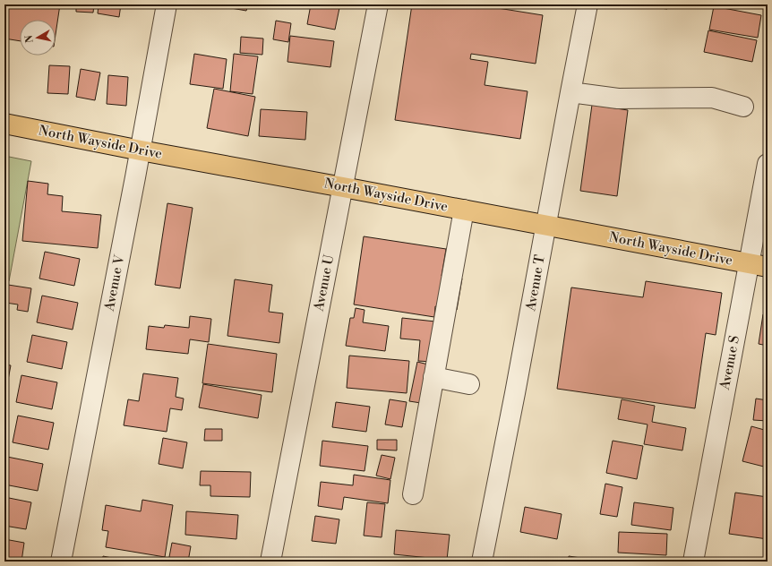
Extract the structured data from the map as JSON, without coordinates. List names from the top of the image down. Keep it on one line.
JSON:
{"streets":{"main road":["North Wayside Drive"],"street":["Avenue V","Avenue U","Avenue T","Avenue S"]},"crossings":[["North Wayside Drive","Avenue V"],["North Wayside Drive","Avenue U"],["North Wayside Drive","Avenue T"],["North Wayside Drive","Avenue S"]],"north":"left"}
